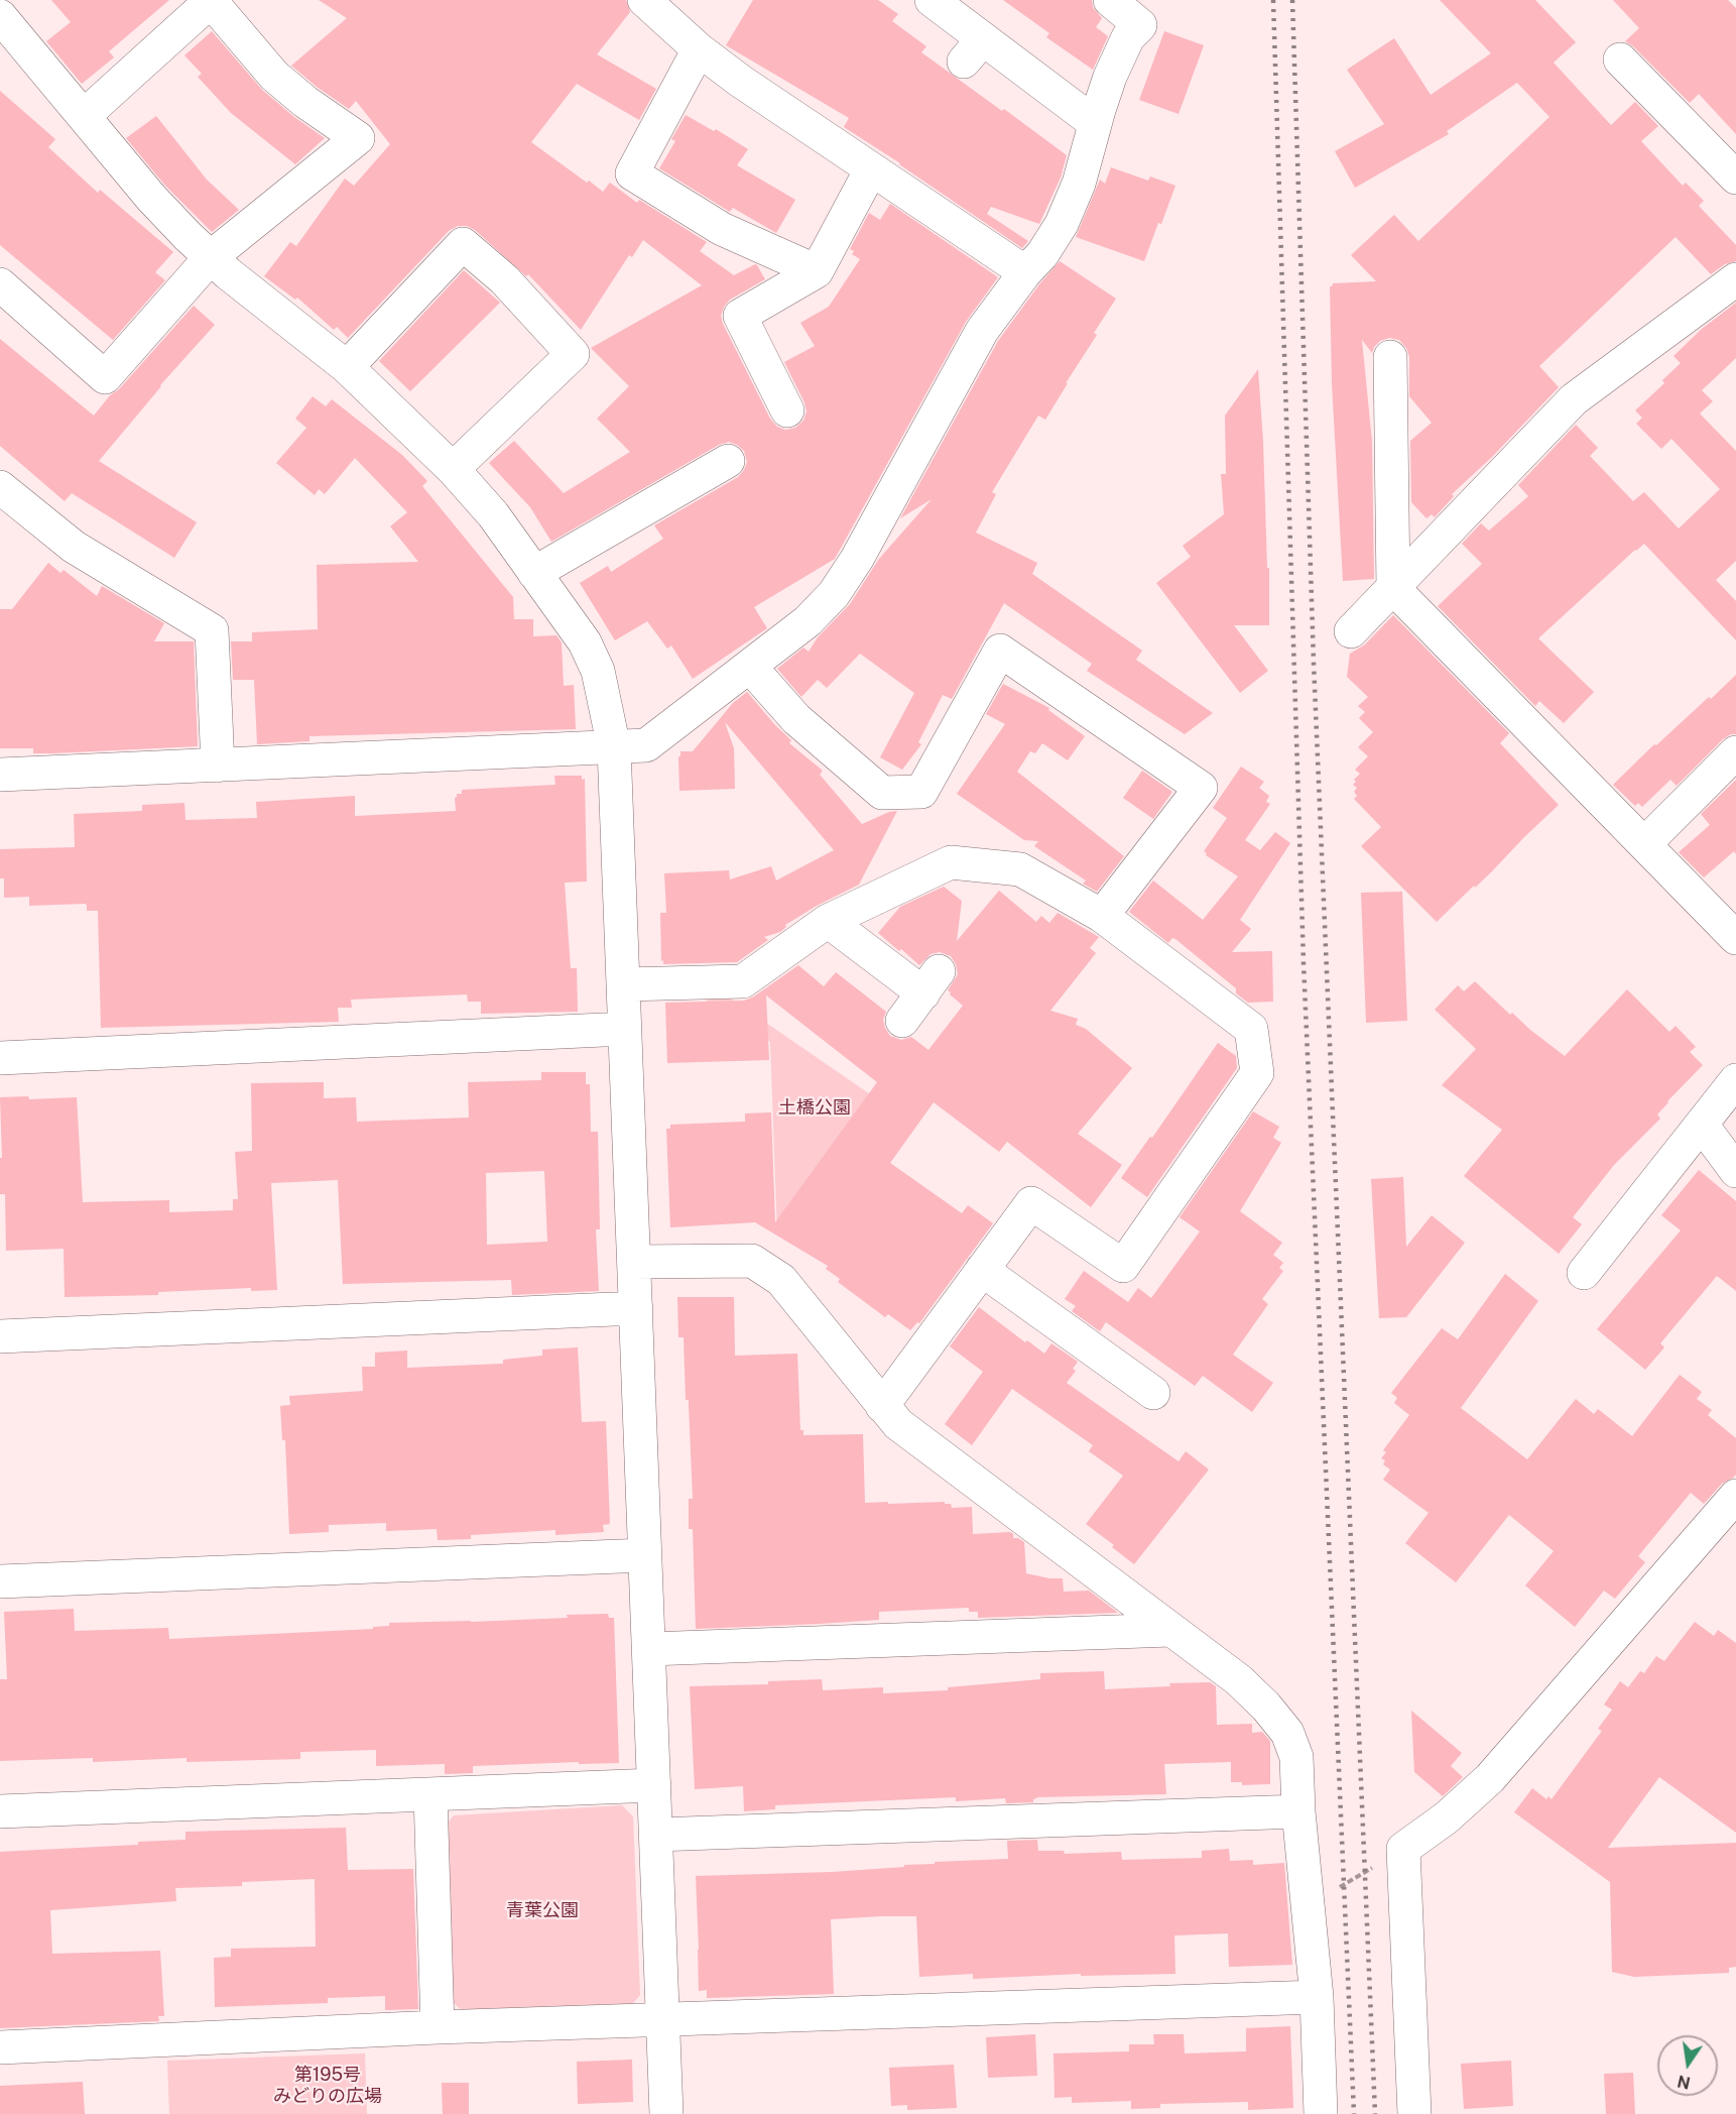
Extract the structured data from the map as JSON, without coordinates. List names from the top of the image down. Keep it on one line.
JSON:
{"parks":["土橋公園","青葉公園","第195号 みどりの広場"],"north":"bottom"}
